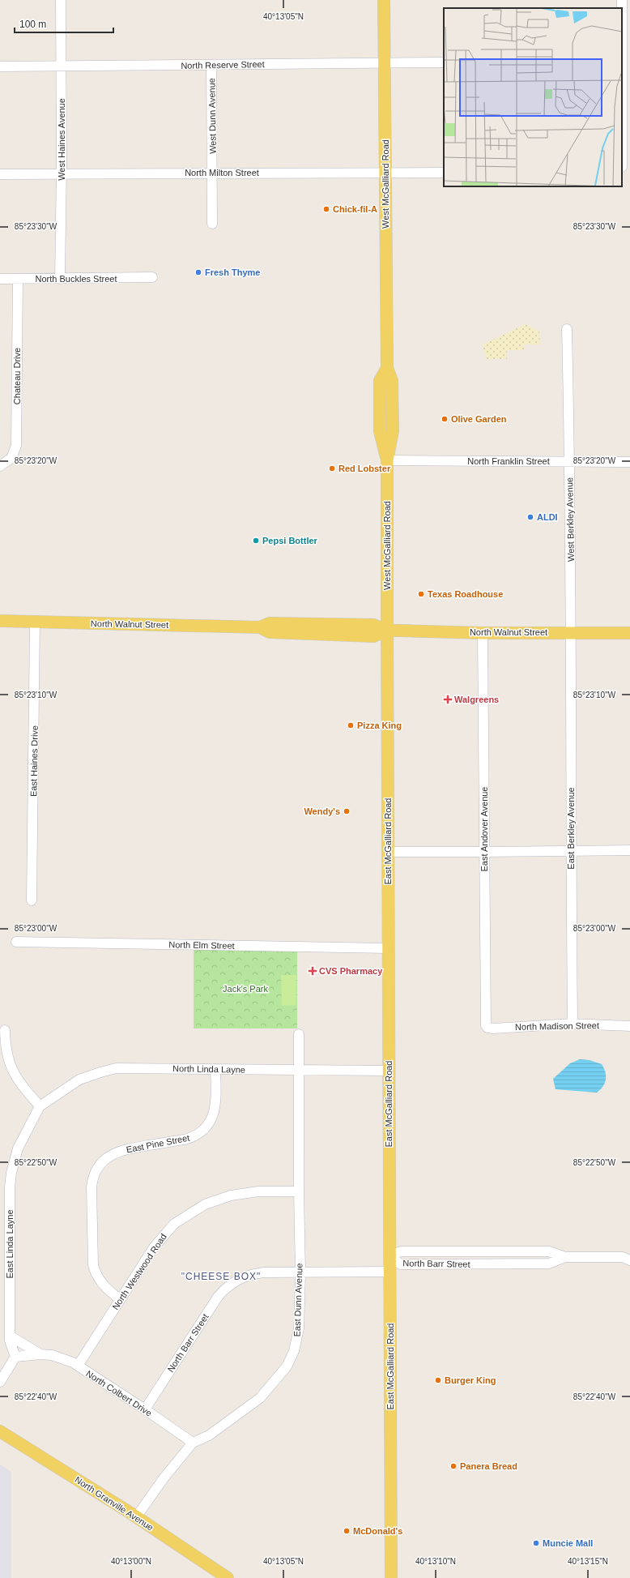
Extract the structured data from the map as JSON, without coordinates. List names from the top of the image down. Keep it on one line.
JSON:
{"streets":{"main road":["West McGalliard Road","North Walnut Street","East McGalliard Road","North Granville Avenue"],"street":["North Reserve Street","West Dunn Avenue","West Haines Avenue","North Milton Street","North Buckles Street","Chateau Drive","North Franklin Street","West Berkley Avenue","East Haines Drive","East Berkley Avenue","East Andover Avenue","North Elm Street","North Madison Street","North Linda Layne","East Pine Street","East Linda Layne","North Barr Street","North Westwood Road","East Dunn Avenue","North Colbert Drive"]},"crossings":[["North Reserve Street","West Dunn Avenue"],["North Reserve Street","West Haines Avenue"],["North Reserve Street","West McGalliard Road"],["West Dunn Avenue","North Milton Street"],["West Haines Avenue","North Milton Street"],["West Haines Avenue","North Buckles Street"],["North Milton Street","West McGalliard Road"],["West McGalliard Road","North Franklin Street"],["West McGalliard Road","North Walnut Street"],["West McGalliard Road","East McGalliard Road"],["North Buckles Street","Chateau Drive"],["North Franklin Street","West Berkley Avenue"],["West Berkley Avenue","North Walnut Street"],["West Berkley Avenue","East Berkley Avenue"],["North Walnut Street","East Haines Drive"],["North Walnut Street","East Berkley Avenue"],["North Walnut Street","East Andover Avenue"],["North Walnut Street","East McGalliard Road"],["East Berkley Avenue","North Madison Street"],["East Andover Avenue","North Madison Street"],["East McGalliard Road","North Elm Street"],["East McGalliard Road","North Linda Layne"],["East McGalliard Road","North Barr Street"],["North Linda Layne","East Pine Street"],["North Linda Layne","East Linda Layne"],["North Linda Layne","East Dunn Avenue"],["East Pine Street","North Westwood Road"],["East Linda Layne","North Colbert Drive"],["North Barr Street","East Dunn Avenue"],["North Barr Street","North Colbert Drive"],["North Westwood Road","East Dunn Avenue"],["North Westwood Road","North Colbert Drive"],["East Dunn Avenue","North Colbert Drive"],["East Dunn Avenue","North Granville Avenue"]],"districts":["\"CHEESE BOX\""],"parks":["Jack's Park"],"places":{"other":["Chick-fil-A","Fresh Thyme","Olive Garden","Red Lobster","ALDI","Pepsi Bottler","Texas Roadhouse","Pizza King","Wendy's","Burger King","Panera Bread","McDonald's","Muncie Mall"],"health":["Walgreens","CVS Pharmacy"]},"scale_bar":"100 m","coordinates":["40°13'05\"N","85°23'30\"W","85°23'20\"W","85°23'10\"W","85°23'00\"W","85°22'50\"W","85°22'40\"W","40°13'00\"N","40°13'10\"N","40°13'15\"N"]}
